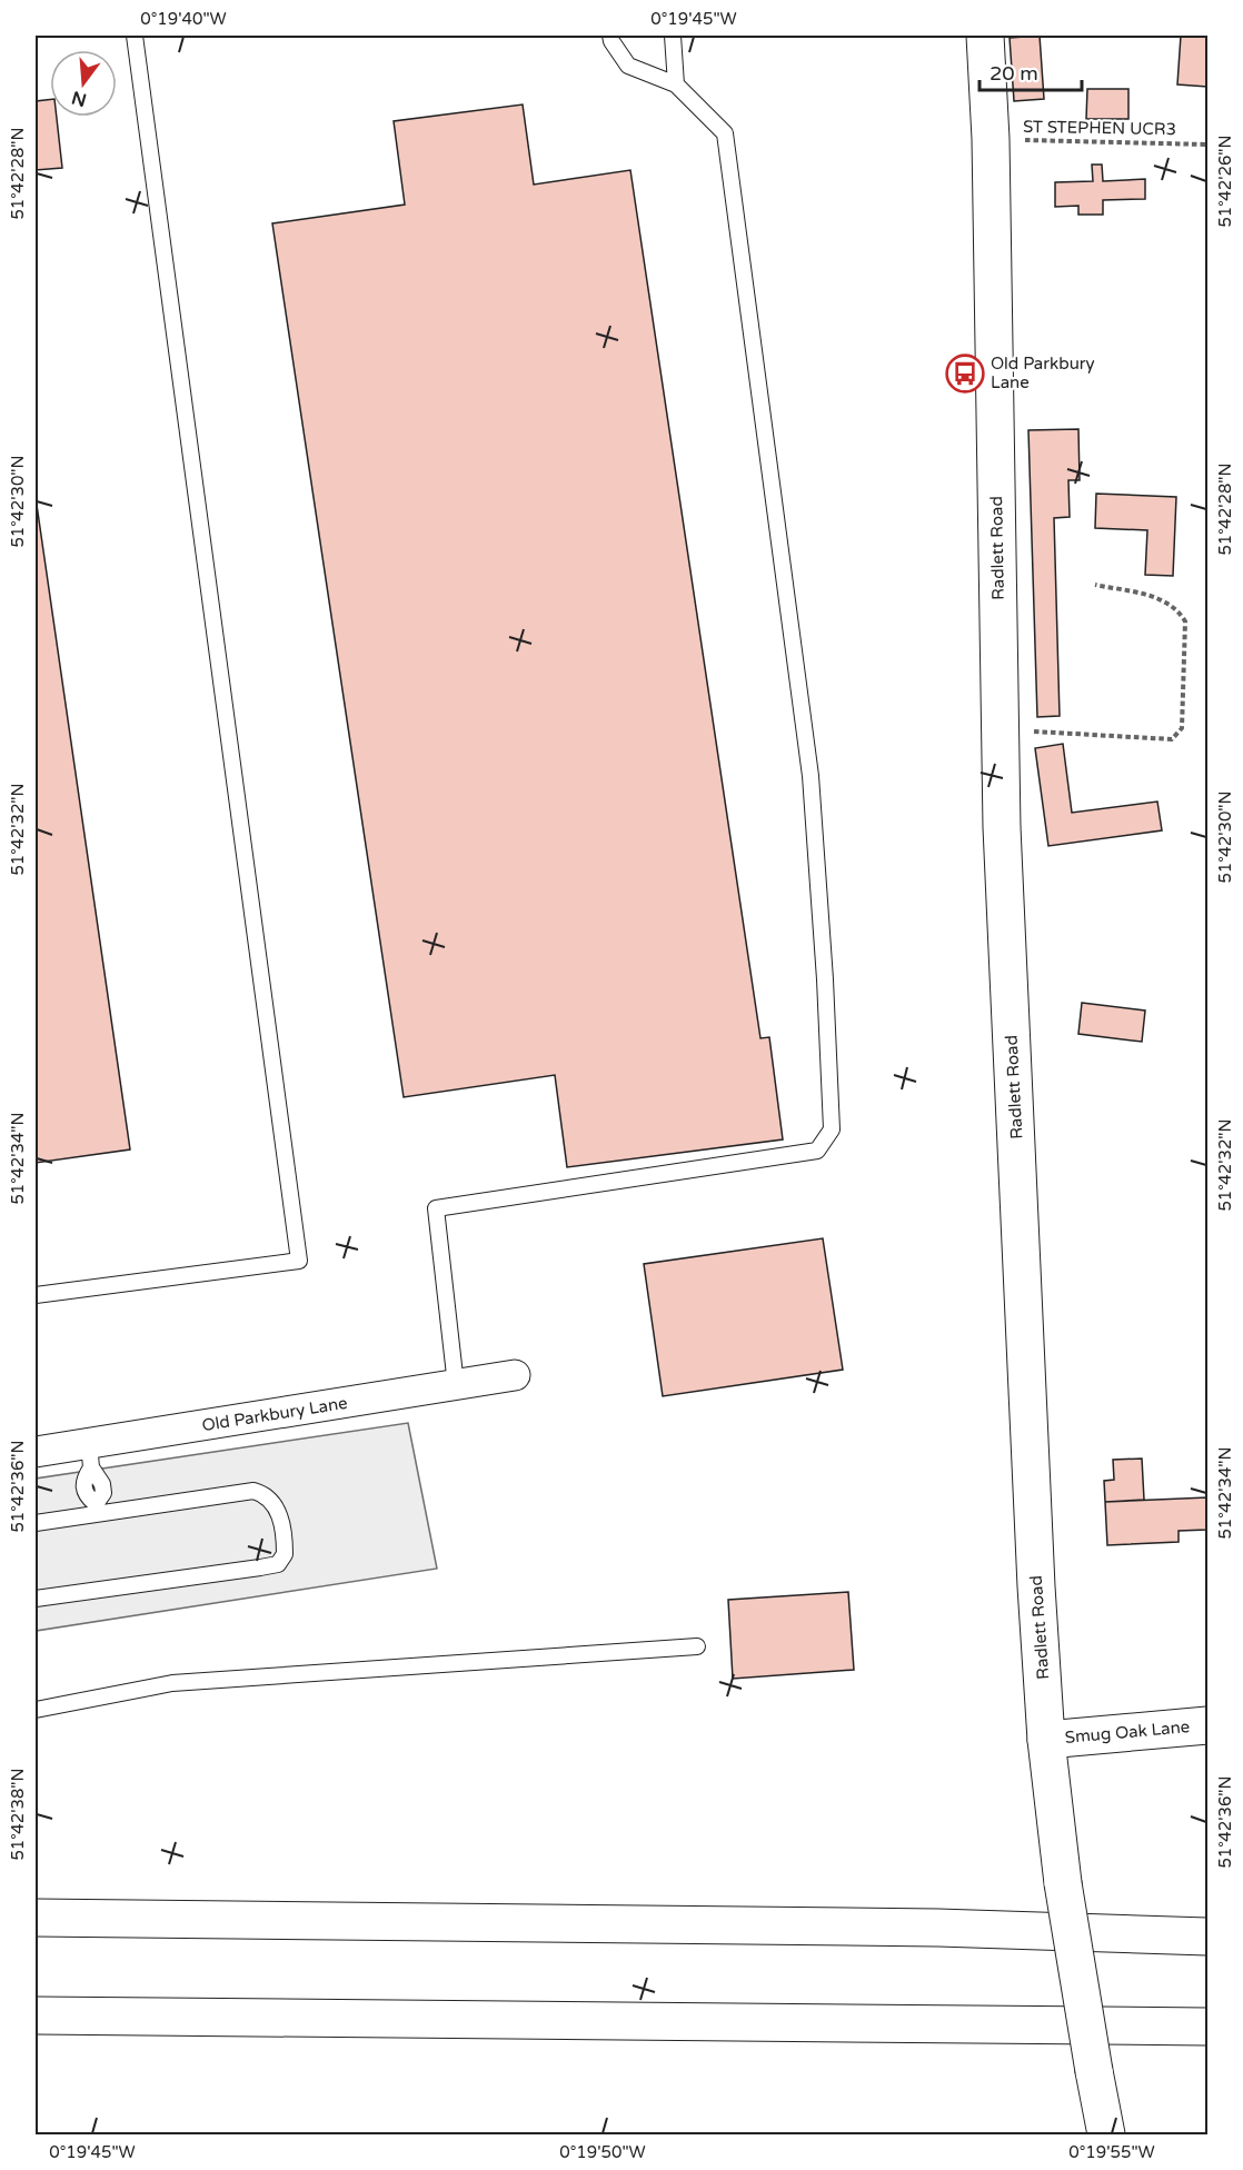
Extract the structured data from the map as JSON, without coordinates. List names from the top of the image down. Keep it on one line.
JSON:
{"streets":{"main road":["Radlett Road","Smug Oak Lane"],"street":["Old Parkbury Lane"],"path":["ST STEPHEN UCR3"]},"crossings":[["ST STEPHEN UCR3","Radlett Road"],["Radlett Road","Smug Oak Lane"]],"places":{"bus stop":["Old Parkbury Lane"]},"scale_bar":"20 m","north":"bottom","coordinates":["0°19'40\"W","0°19'45\"W","51°42'28\"N","51°42'26\"N","51°42'30\"N","51°42'32\"N","51°42'34\"N","51°42'36\"N","51°42'38\"N","0°19'50\"W","0°19'55\"W"]}
